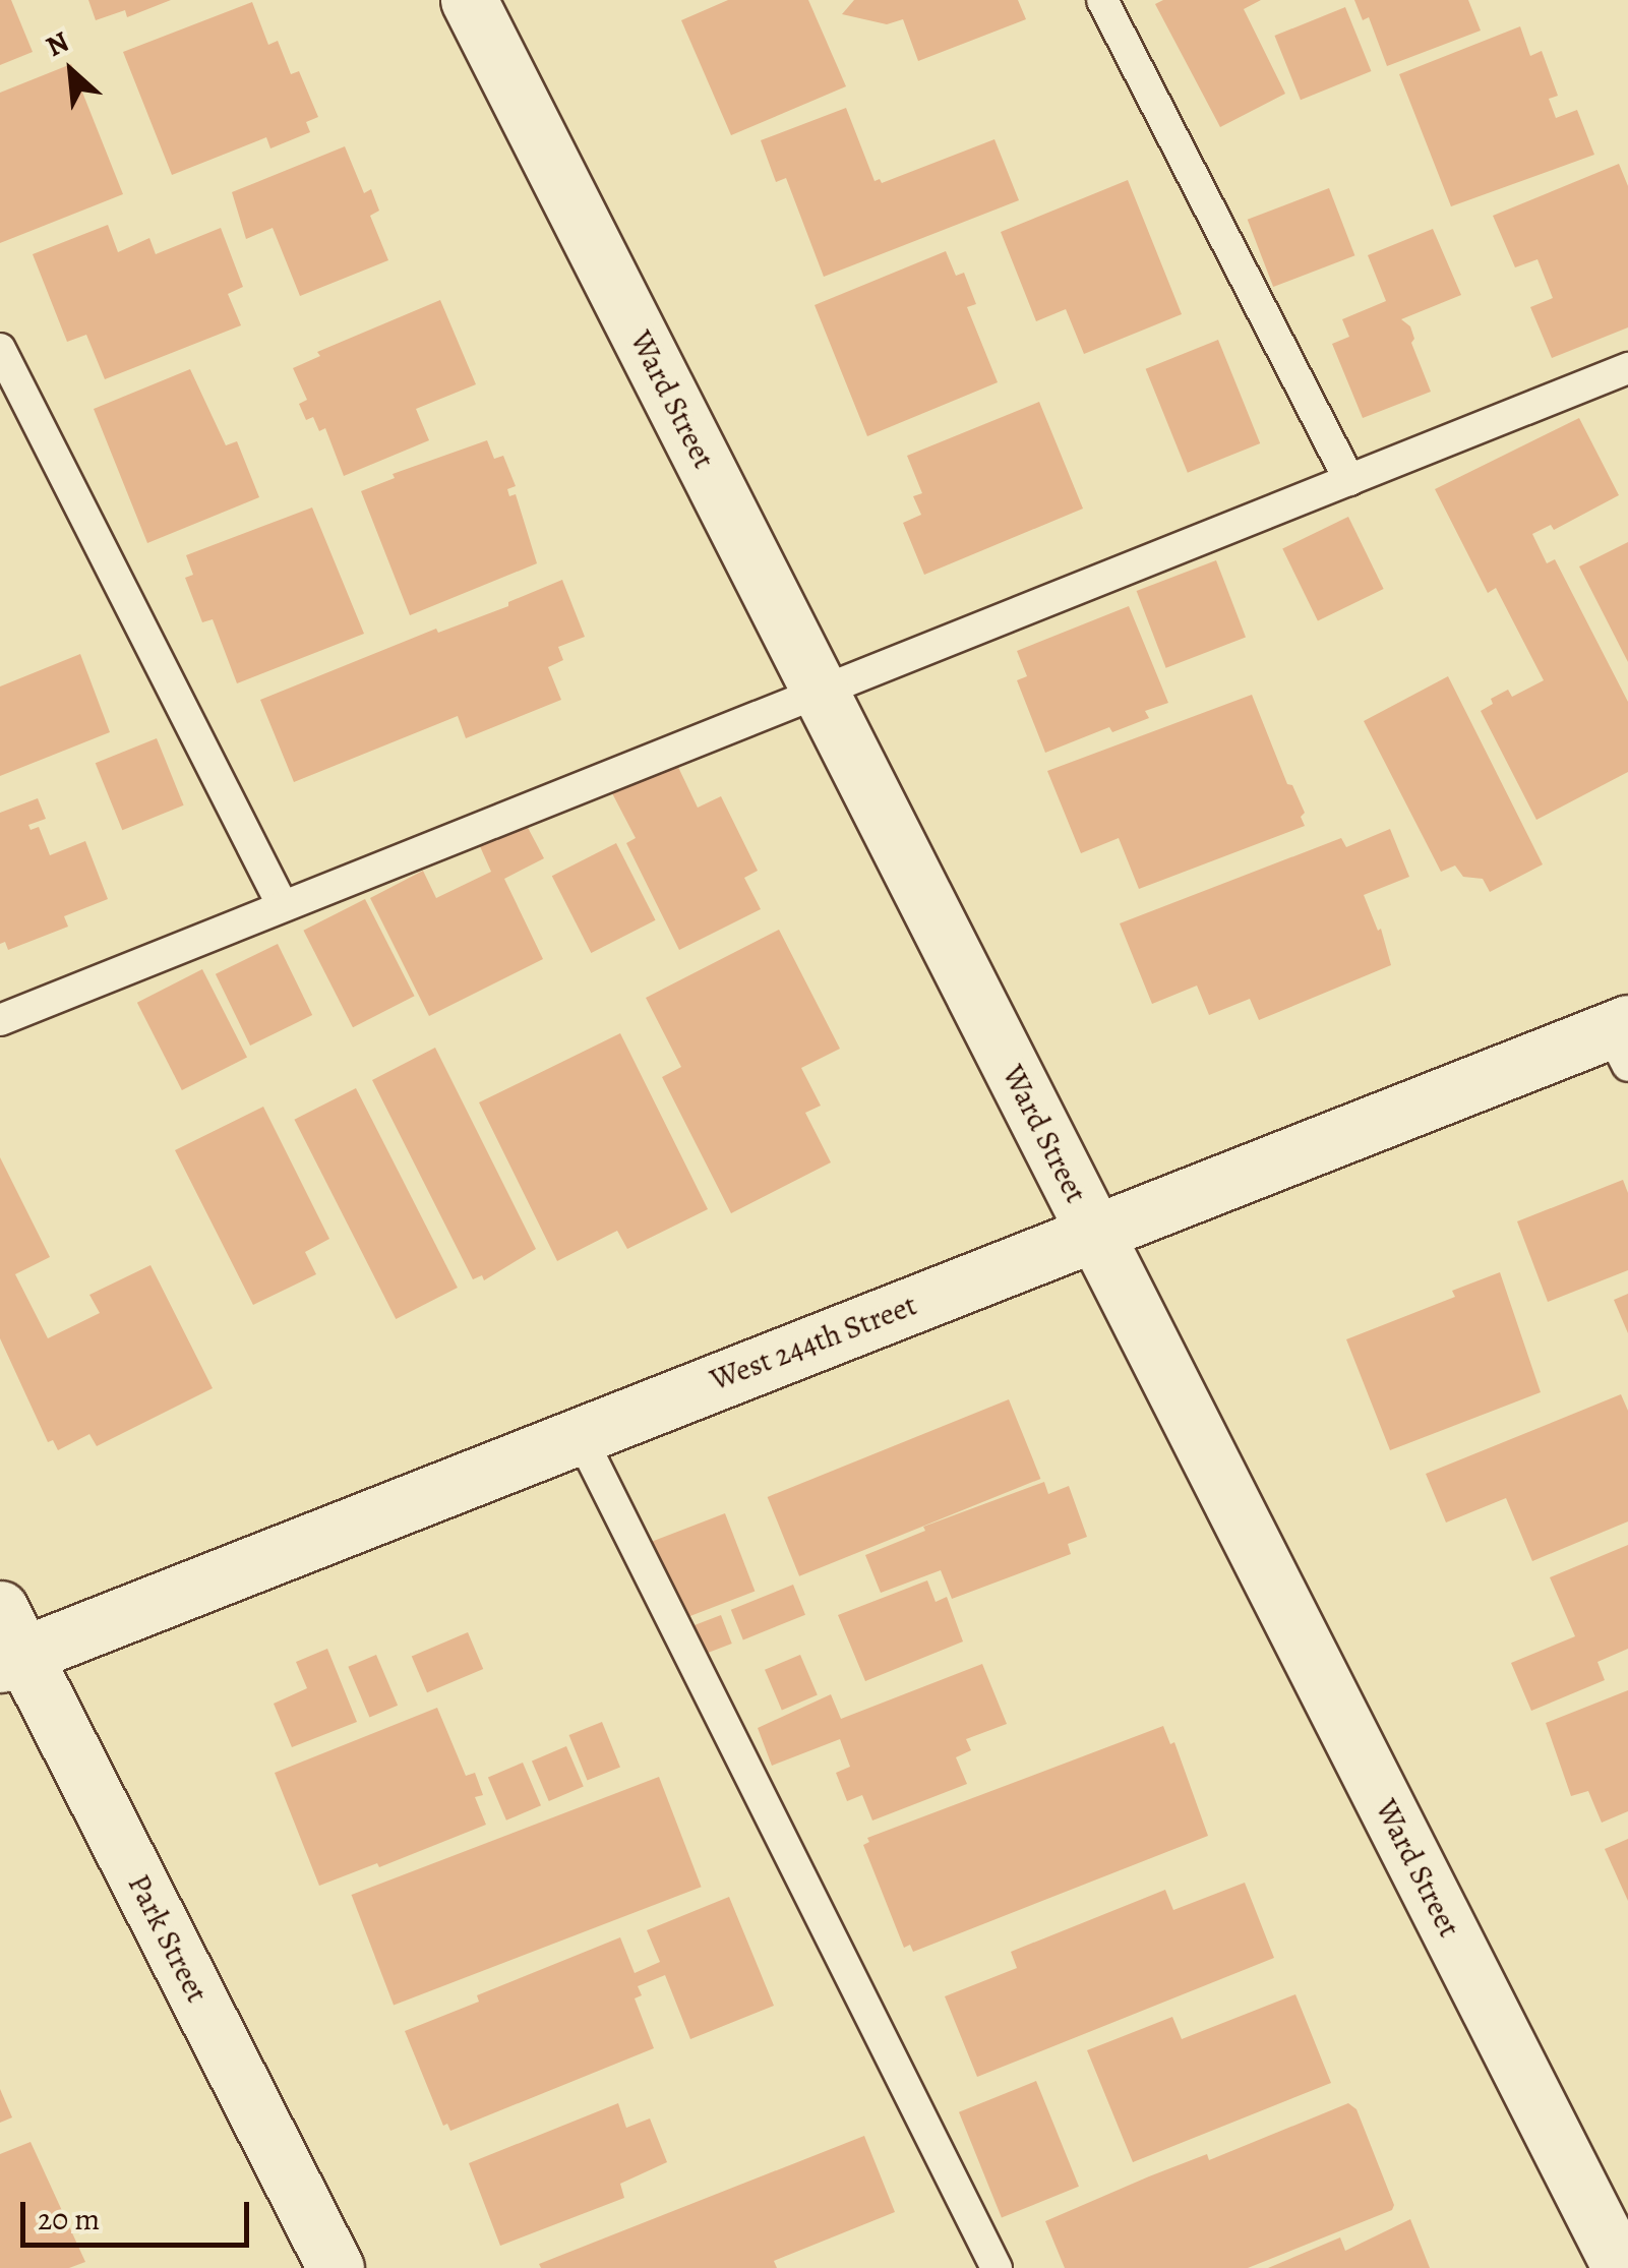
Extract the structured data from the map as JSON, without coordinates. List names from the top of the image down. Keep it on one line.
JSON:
{"streets":{"street":["Ward Street","West 244th Street","Park Street"]},"crossings":[["Ward Street","West 244th Street"],["West 244th Street","Park Street"]],"scale_bar":"20 m","north":"top left"}
